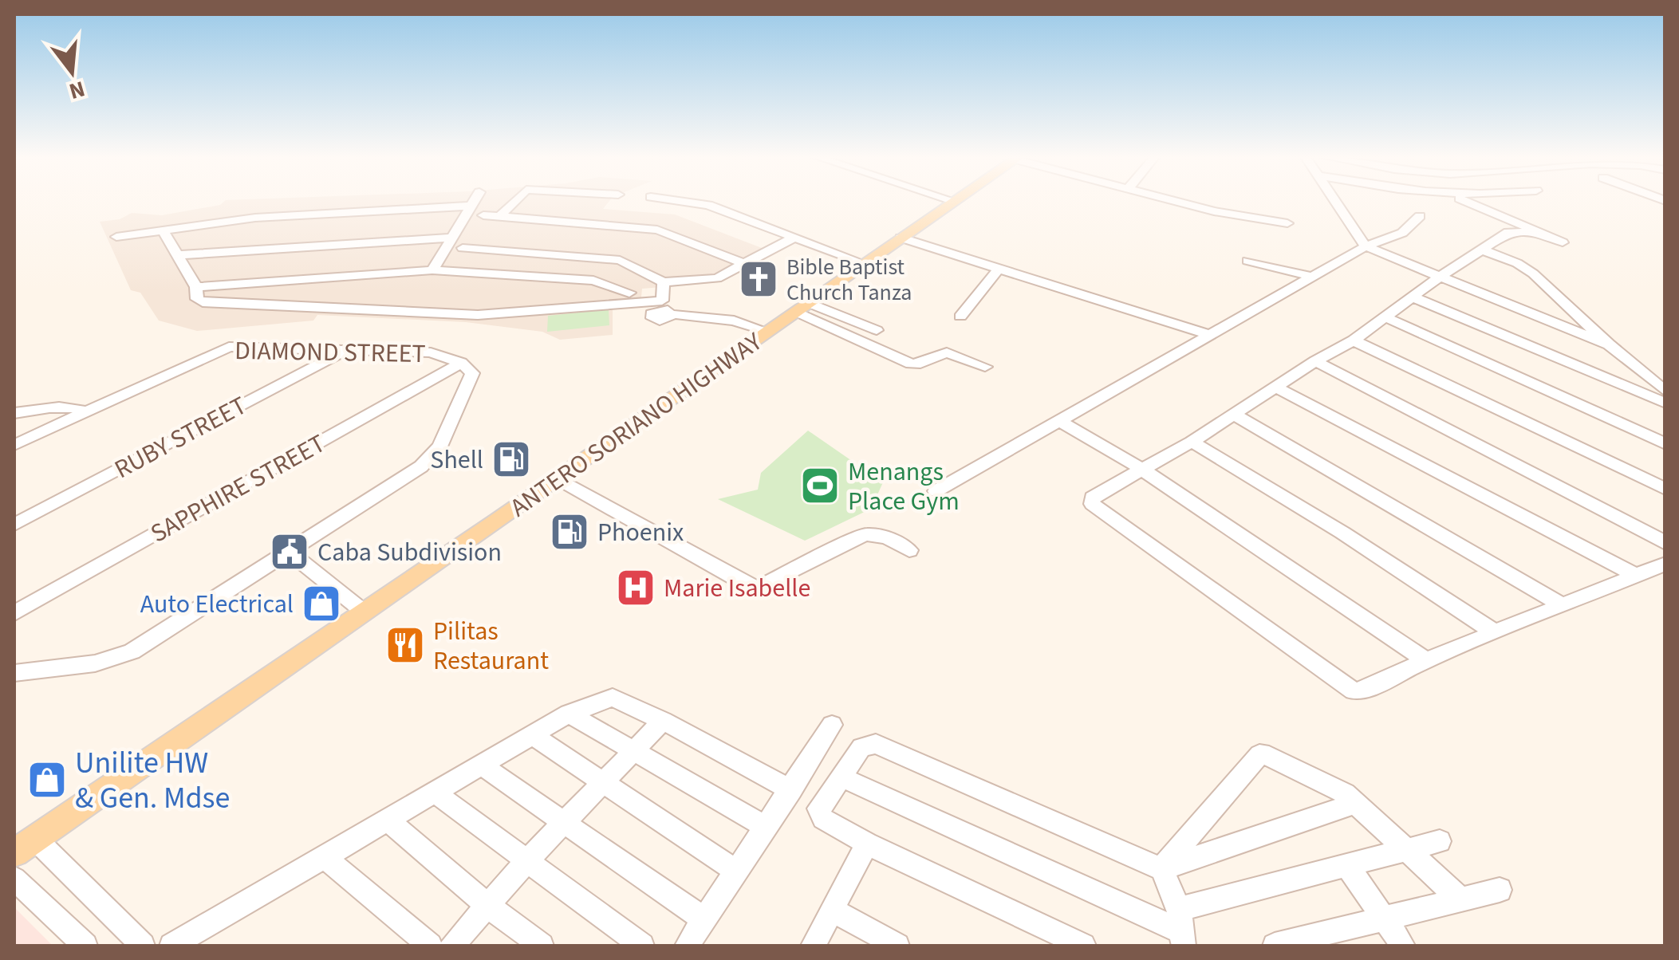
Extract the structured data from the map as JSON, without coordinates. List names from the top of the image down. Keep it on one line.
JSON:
{"streets":{"main road":["ANTERO SORIANO HIGHWAY"],"street":["DIAMOND STREET","RUBY STREET","SAPPHIRE STREET"]},"crossings":[["DIAMOND STREET","RUBY STREET"],["DIAMOND STREET","SAPPHIRE STREET"]],"places":{"church":["Bible Baptist Church Tanza"],"fuel station":["Shell","Phoenix"],"sports":["Menangs Place Gym"],"public building":["Caba Subdivision"],"hospital":["Marie Isabelle"],"shop":["Auto Electrical","Unilite HW & Gen. Mdse"],"restaurant":["Pilitas Restaurant"]},"north":"bottom"}
